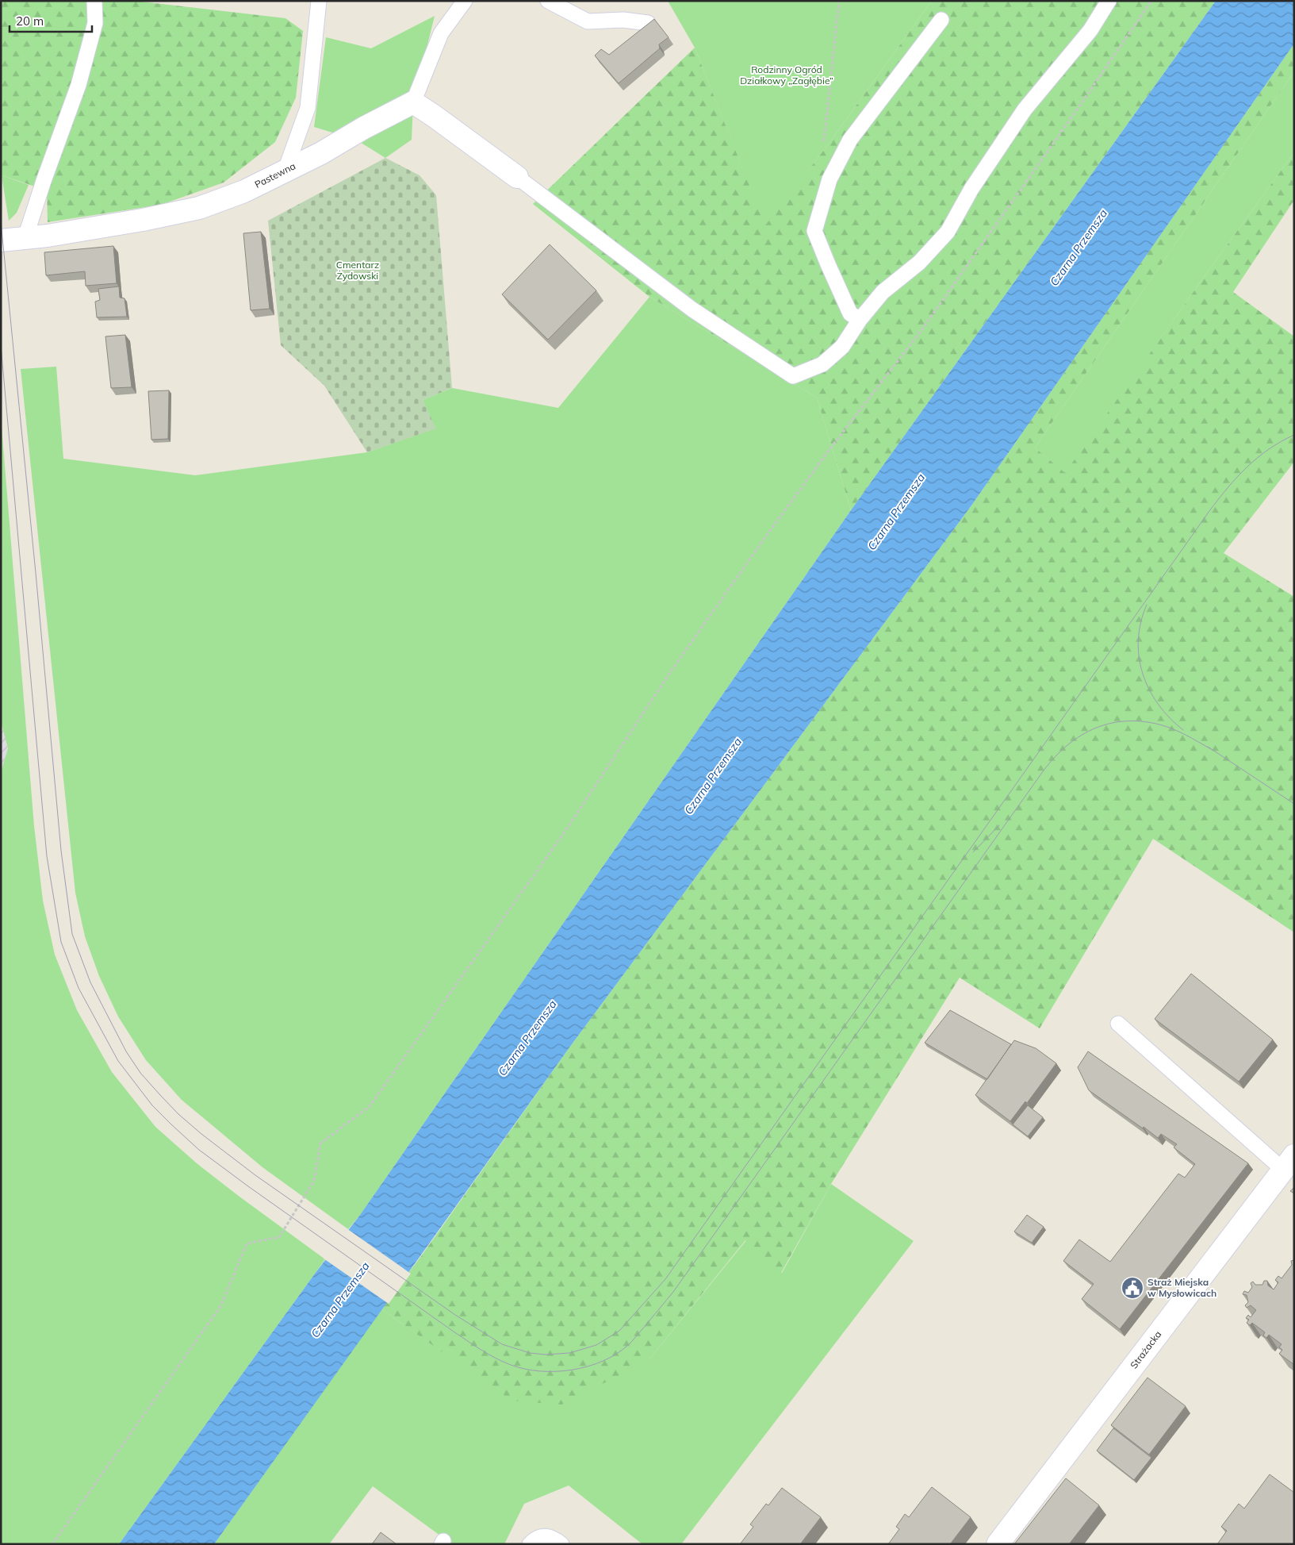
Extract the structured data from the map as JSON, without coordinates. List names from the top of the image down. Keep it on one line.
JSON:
{"streets":{"street":["Pastewna","Strażacka"]},"water":["Czarna Przemsza"],"parks":["Rodzinny Ogród Działkowy „Zagłębie”","Cmentarz Żydowski"],"places":{"public building":["Straż Miejska w Mysłowicach"]},"scale_bar":"20 m"}
